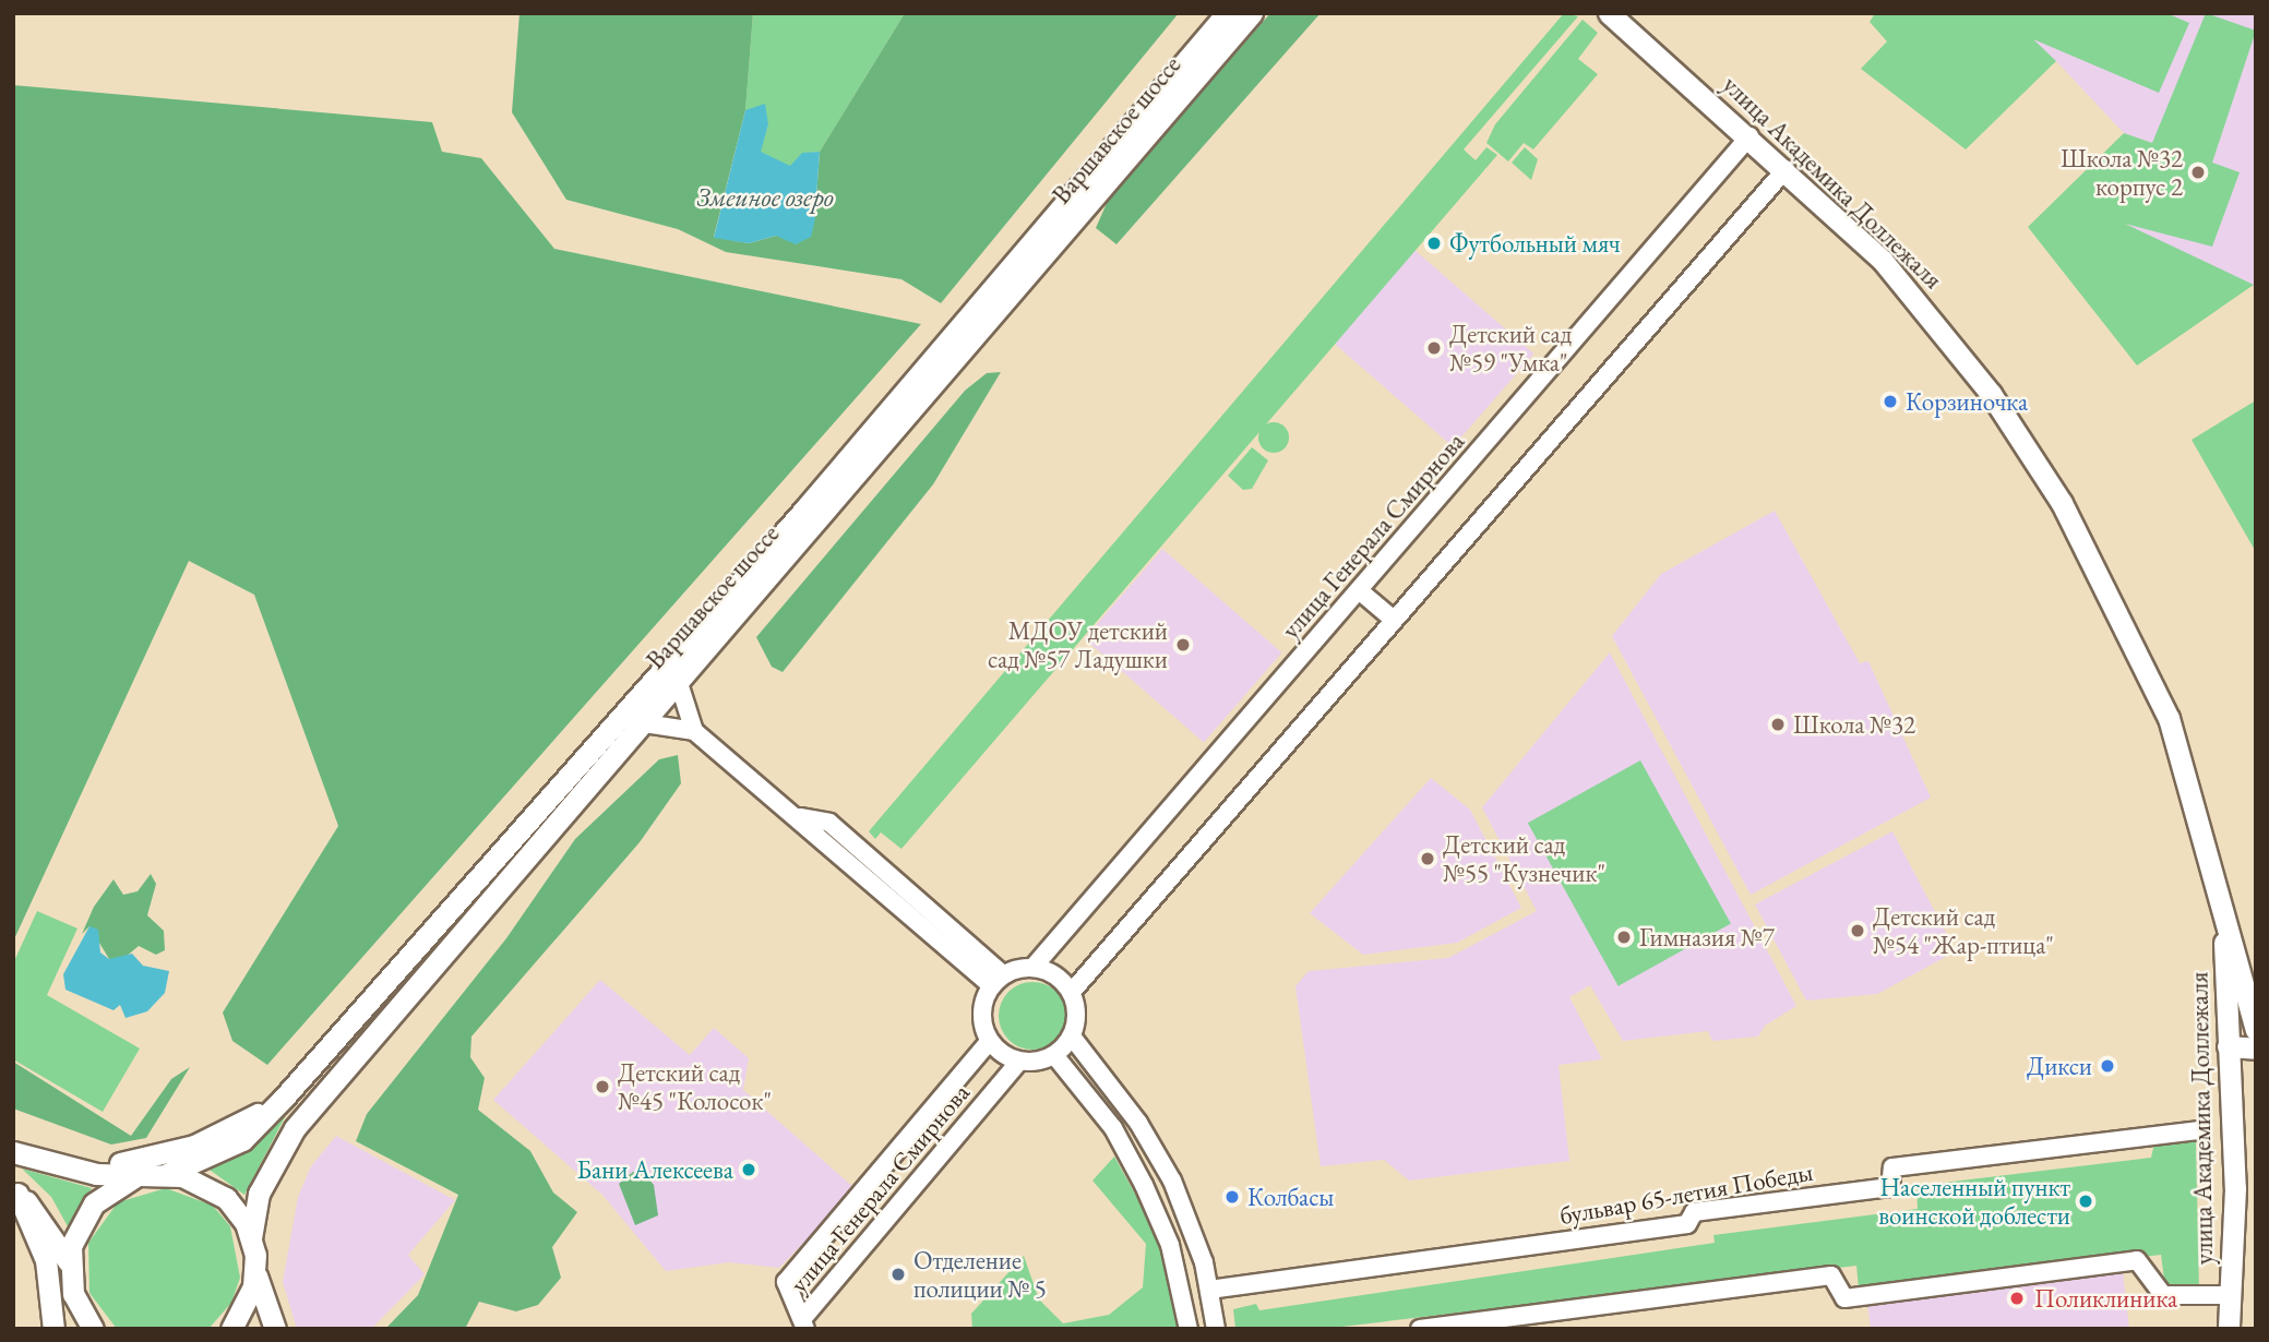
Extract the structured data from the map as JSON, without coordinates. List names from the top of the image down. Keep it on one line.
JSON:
{"streets":{"main road":["Варшавское шоссе","улица Академика Доллежаля"],"street":["улица Генерала Смирнова","бульвар 65-летия Победы"]},"crossings":[["улица Академика Доллежаля","улица Генерала Смирнова"]],"water":["Змеиное озеро"],"places":["Школа №32 корпус 2","Футбольный мяч","Детский сад №59 \"Умка\"","Корзиночка","МДОУ детский сад №57 Ладушки","Школа №32","Детский сад №55 \"Кузнечик\"","Детский сад №54 \"Жар-птица\"","Гимназия №7","Дикси","Детский сад №45 \"Колосок\"","Бани Алексеева","Колбасы","Населенный пункт воинской доблести","Отделение полиции № 5","Поликлиника"]}
